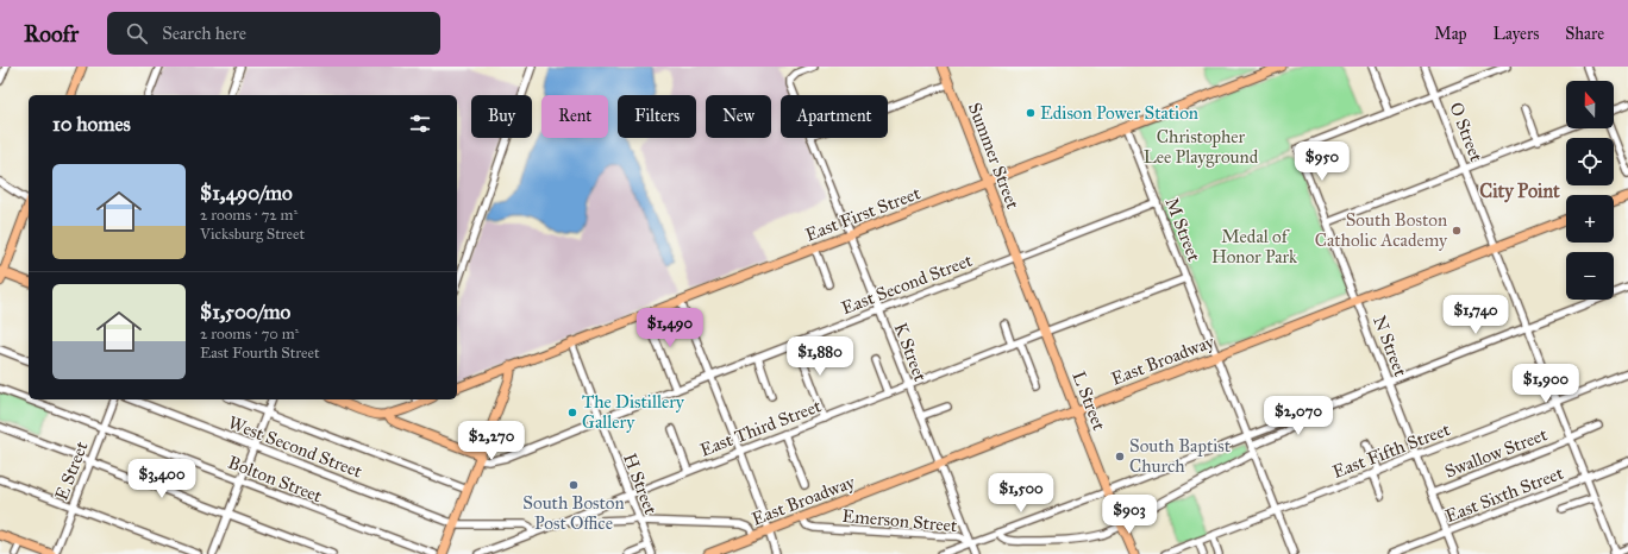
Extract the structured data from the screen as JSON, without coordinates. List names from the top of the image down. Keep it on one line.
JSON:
{"streets":{"main road":["Summer Street","East First Street","East Broadway","L Street"],"street":["O Street","M Street","East Second Street","N Street","K Street","East Third Street","West Second Street","East Fifth Street","Swallow Street","E Street","Bolton Street","H Street","East Sixth Street","Emerson Street"]},"crossings":[["O Street","East Broadway"],["O Street","East Fifth Street"],["O Street","Swallow Street"],["O Street","East Sixth Street"],["Summer Street","East First Street"],["Summer Street","East Second Street"],["Summer Street","L Street"],["East First Street","M Street"],["East First Street","K Street"],["East First Street","H Street"],["M Street","East Second Street"],["M Street","East Broadway"],["M Street","East Third Street"],["M Street","East Fifth Street"],["East Second Street","K Street"],["East Second Street","L Street"],["East Second Street","H Street"],["N Street","East Broadway"],["N Street","East Fifth Street"],["N Street","Swallow Street"],["N Street","East Sixth Street"],["K Street","East Broadway"],["K Street","East Third Street"],["K Street","Emerson Street"],["East Broadway","L Street"],["East Broadway","Emerson Street"],["L Street","East Third Street"],["East Third Street","H Street"],["E Street","Bolton Street"]],"districts":["City Point"],"parks":["Christopher Lee Playground","Medal of Honor Park"],"places":["Edison Power Station","South Boston Catholic Academy","The Distillery Gallery","South Baptist Church","South Boston Post Office"],"north":"top","page":{"header":"Roofr","search":"Search here","nav":["Map","Layers","Share"],"map_buttons":["+","−"],"chip":["Buy","Rent","Filters","New","Apartment"],"heading":"10 homes","price":["$950","$1,740","$1,490","$1,880","$1,900","$2,070","$2,270","$3,400","$1,500","$903"],"list":[{"name":"$1,490/mo","note":"2 rooms · 72 m² · Vicksburg Street"},{"name":"$1,500/mo","note":"2 rooms · 70 m² · East Fourth Street"}]}}
